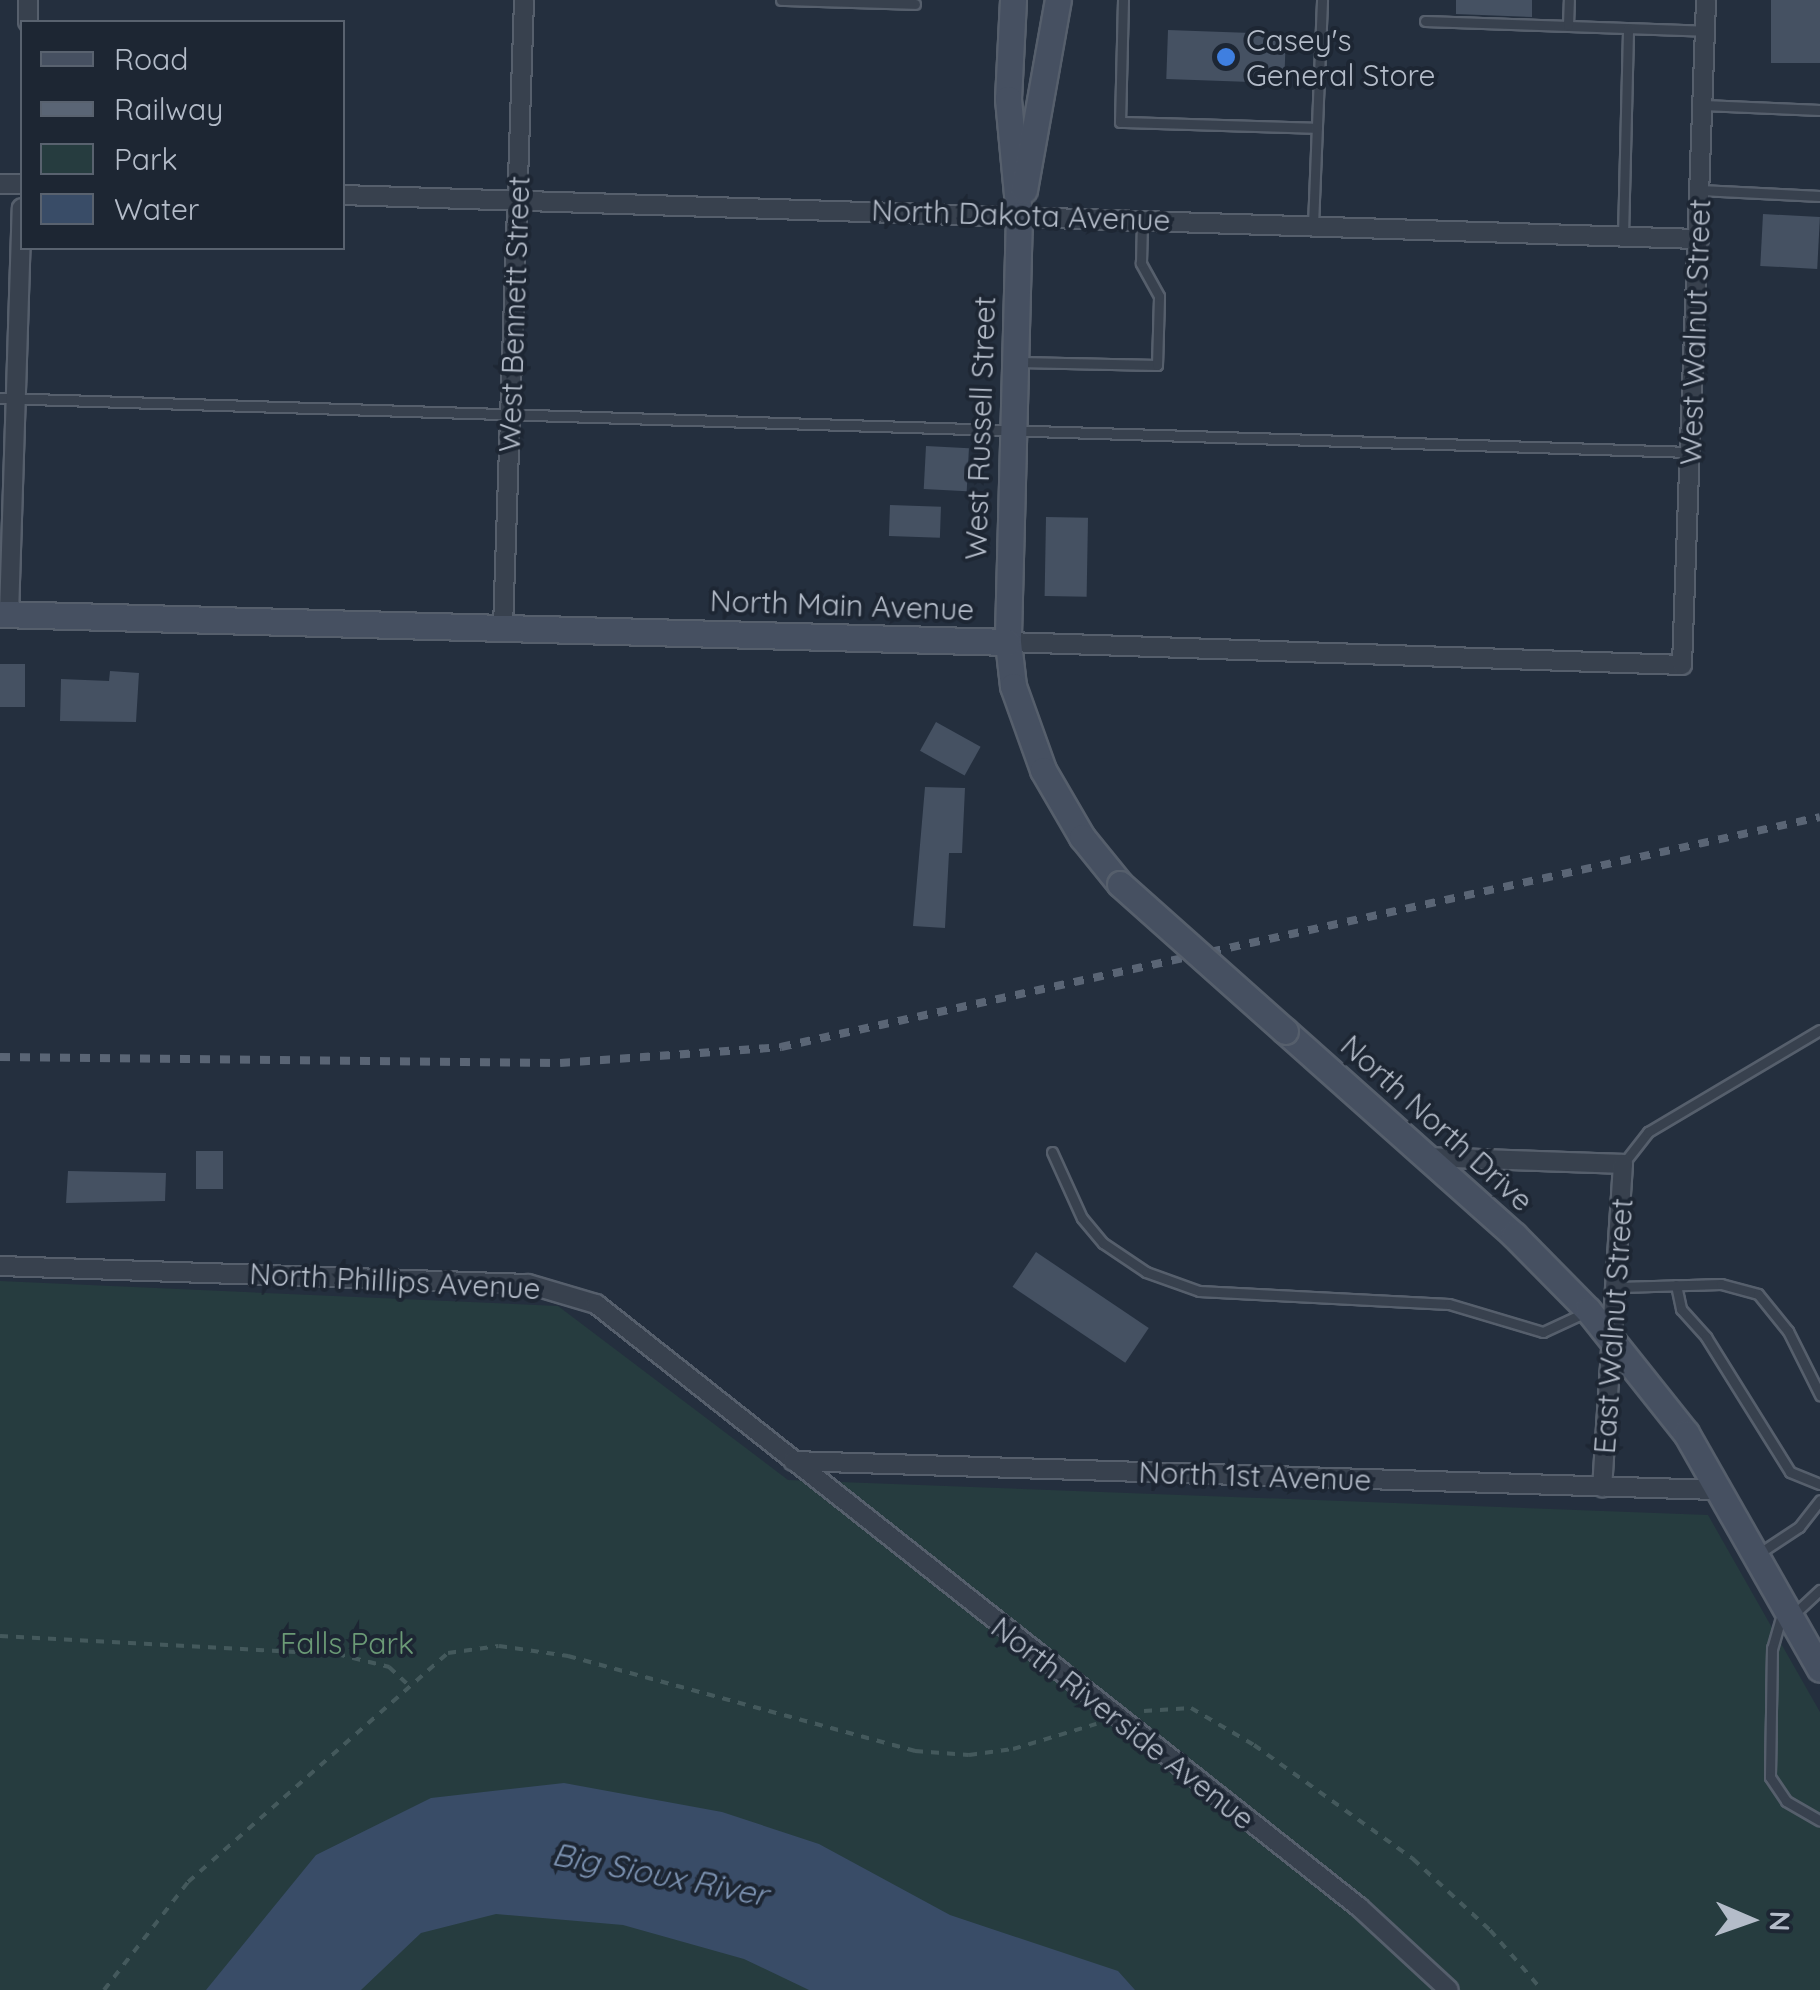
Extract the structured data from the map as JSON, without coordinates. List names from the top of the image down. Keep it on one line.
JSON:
{"streets":{"main road":["West Russell Street","North Main Avenue","North North Drive"],"street":["North Dakota Avenue","West Bennett Street","West Walnut Street","North Phillips Avenue","East Walnut Street","North 1st Avenue","North Riverside Avenue"]},"crossings":[["North Dakota Avenue","West Bennett Street"],["North Dakota Avenue","West Walnut Street"],["North Dakota Avenue","West Russell Street"],["West Bennett Street","North Main Avenue"],["West Walnut Street","North Main Avenue"],["West Russell Street","North Main Avenue"],["West Russell Street","North North Drive"],["North Main Avenue","North North Drive"],["North North Drive","East Walnut Street"],["North North Drive","North 1st Avenue"],["North Phillips Avenue","North 1st Avenue"],["North Phillips Avenue","North Riverside Avenue"],["East Walnut Street","North 1st Avenue"],["North 1st Avenue","North Riverside Avenue"]],"water":["Big Sioux River"],"parks":["Falls Park"],"places":["Casey's General Store"],"legend":["Road","Railway","Park","Water"],"north":"right"}
